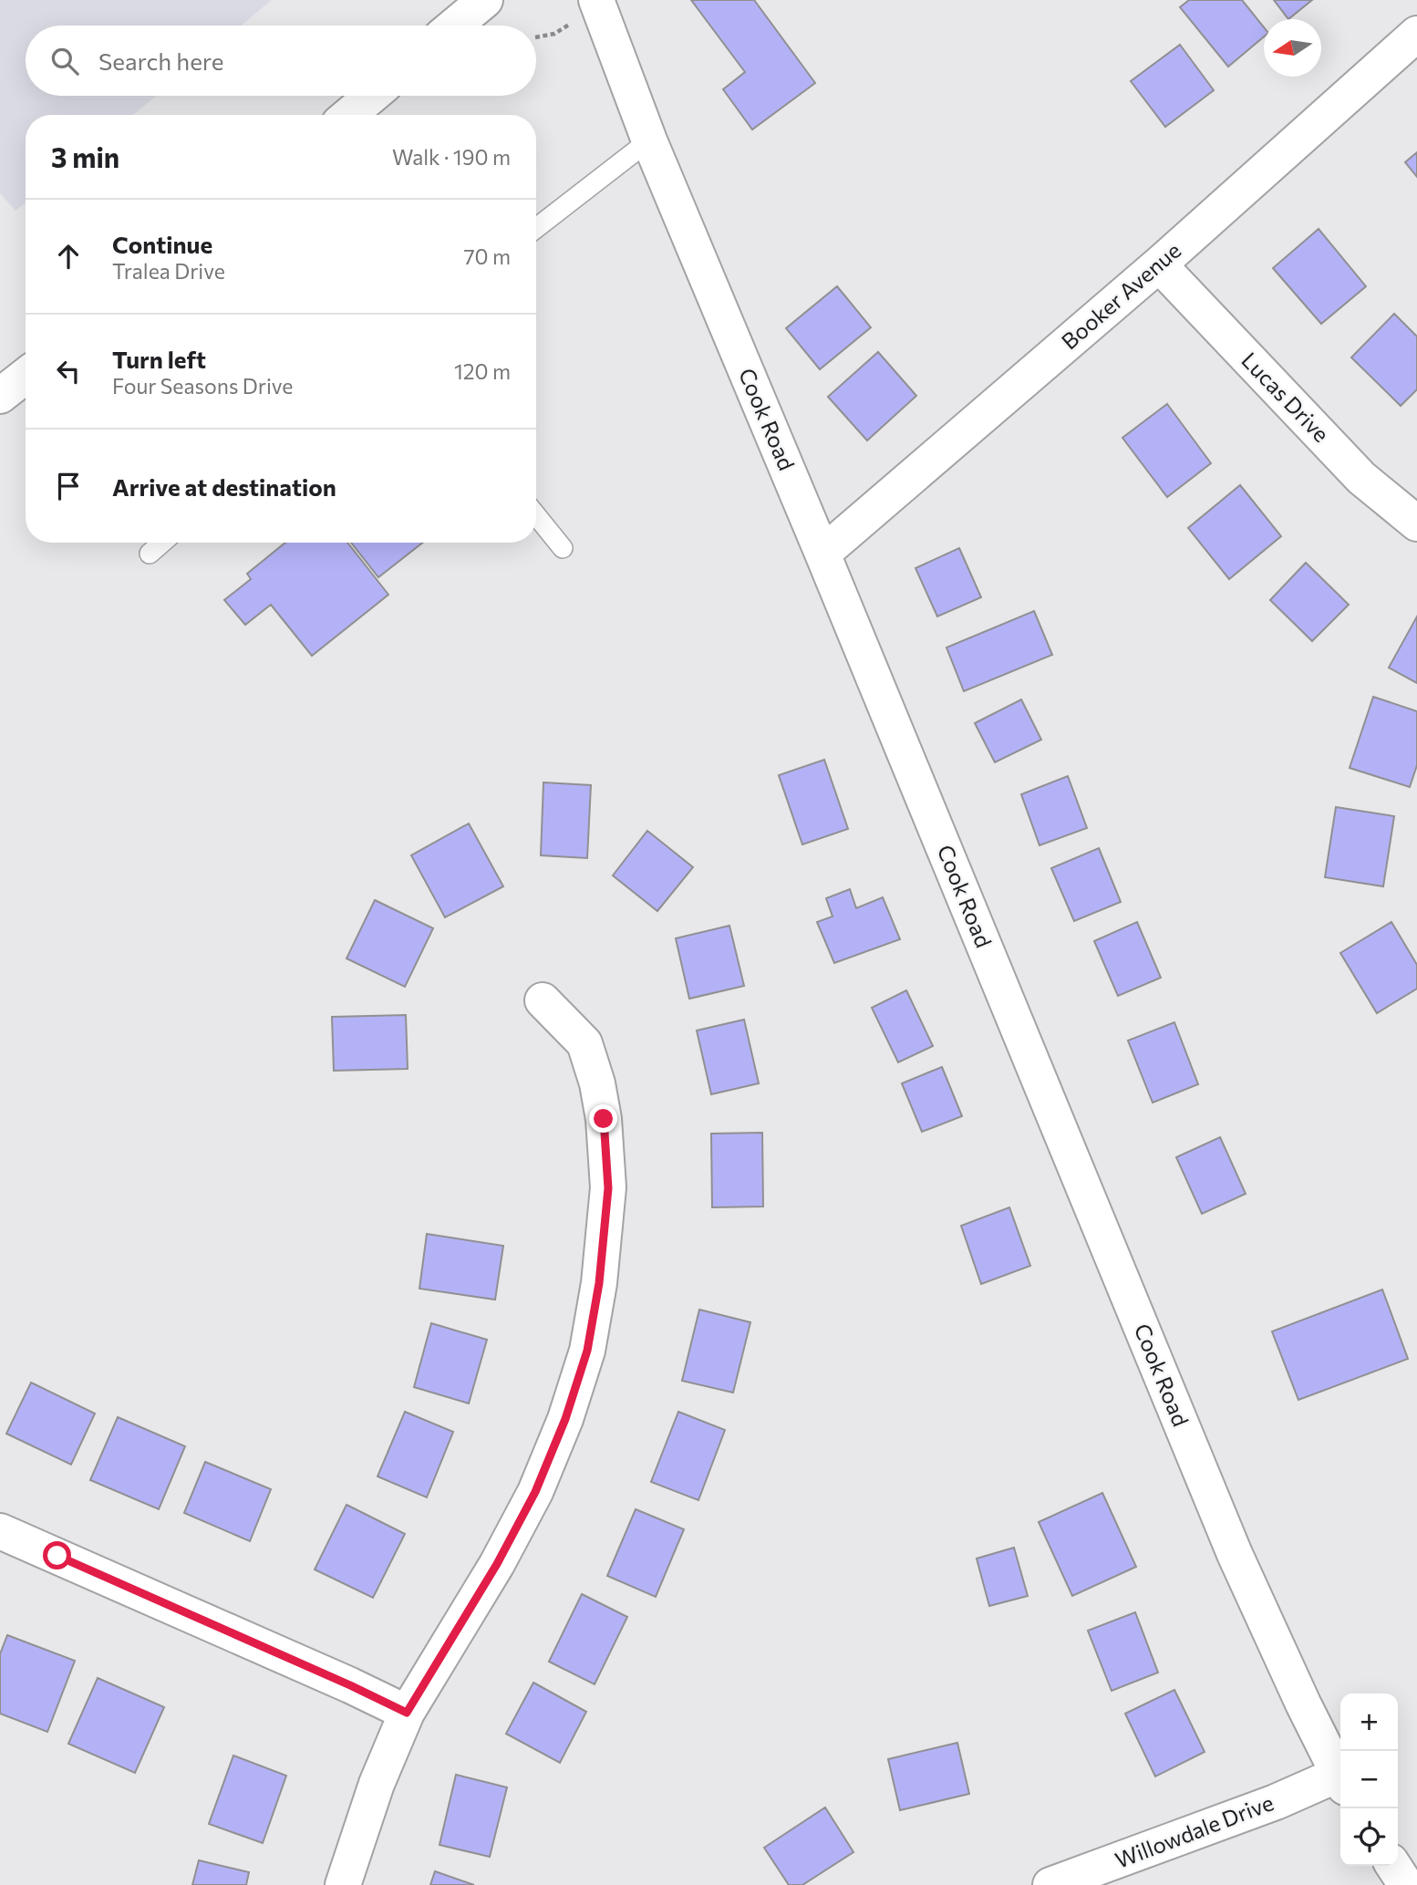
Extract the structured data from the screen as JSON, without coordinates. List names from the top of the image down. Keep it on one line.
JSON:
{"streets":{"street":["Booker Avenue","Lucas Drive","Cook Road","Willowdale Drive"]},"crossings":[["Booker Avenue","Lucas Drive"],["Booker Avenue","Cook Road"]],"north":"left","page":{"search":"Search here","heading":["3 min","Walk · 190 m"],"list":[["Continue","Tralea Drive","70 m"],["Turn left","Four Seasons Drive","120 m"],"Arrive at destination"],"map_buttons":["+","−"]}}
